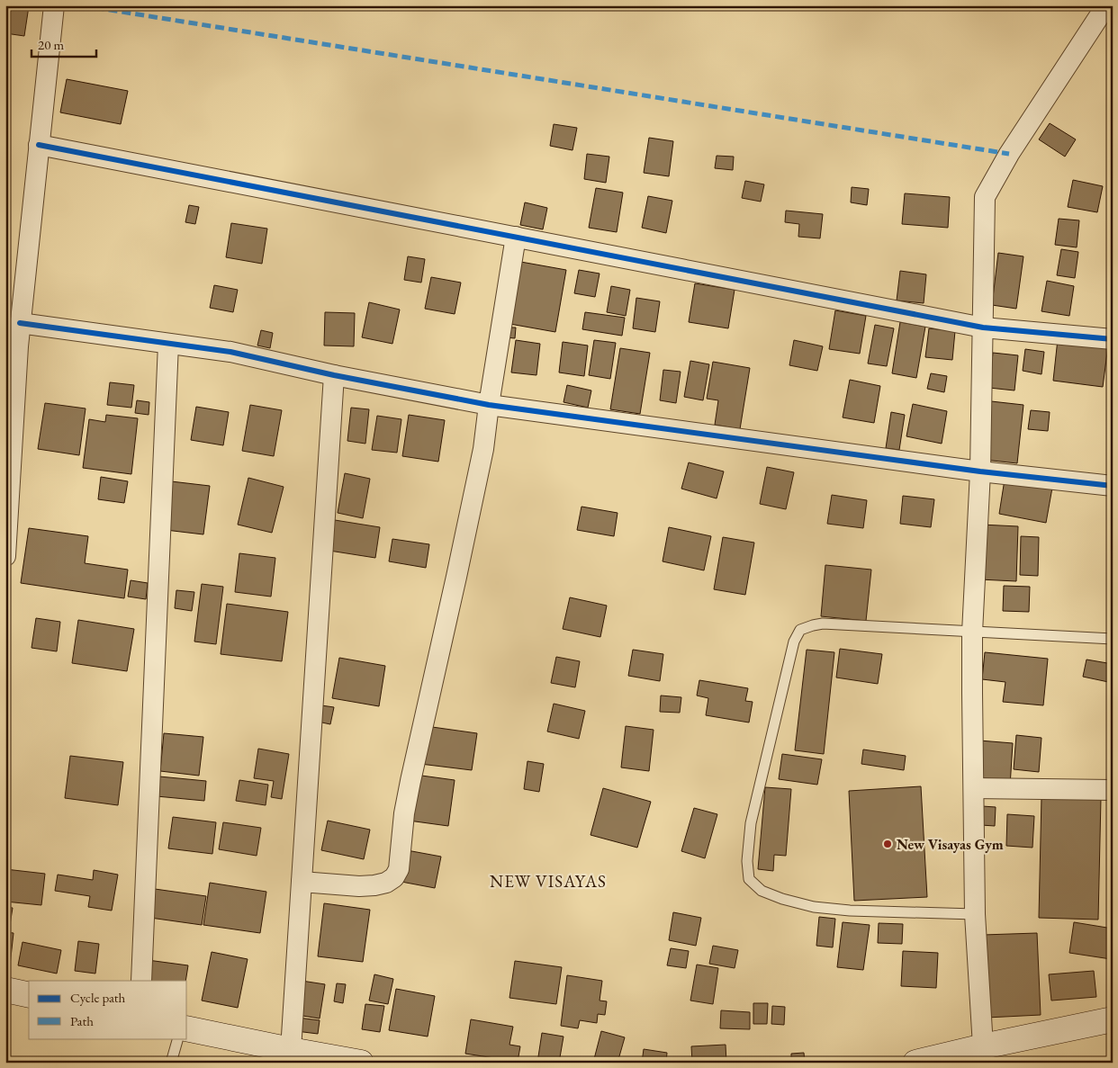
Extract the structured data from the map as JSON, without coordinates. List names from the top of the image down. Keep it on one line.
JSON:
{"districts":["NEW VISAYAS"],"places":["New Visayas Gym"],"legend":["Cycle path","Path"],"scale_bar":"20 m"}
